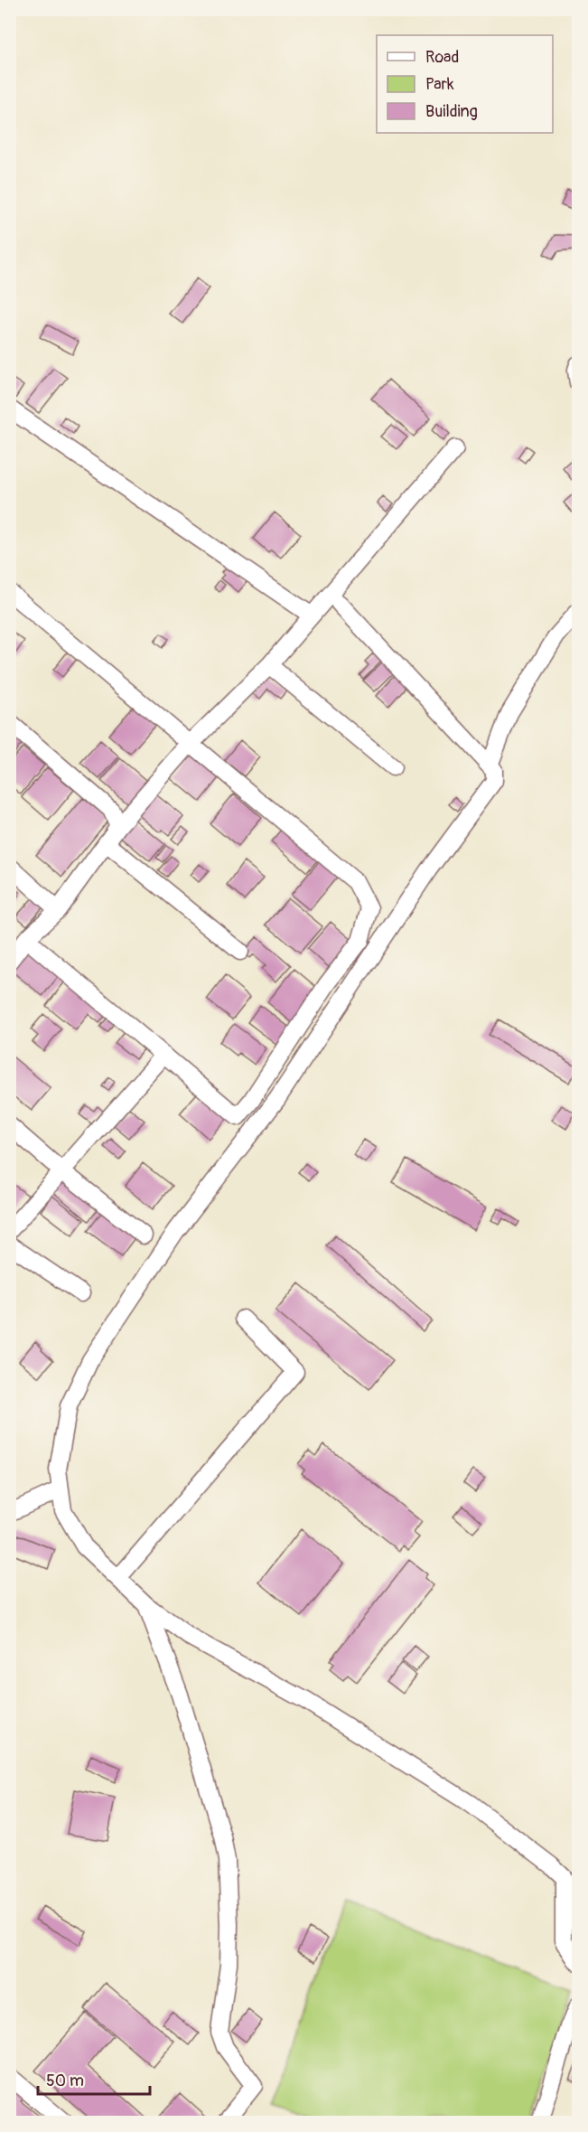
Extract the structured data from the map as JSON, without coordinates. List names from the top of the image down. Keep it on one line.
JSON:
{"legend":["Road","Park","Building"],"scale_bar":"50 m"}
